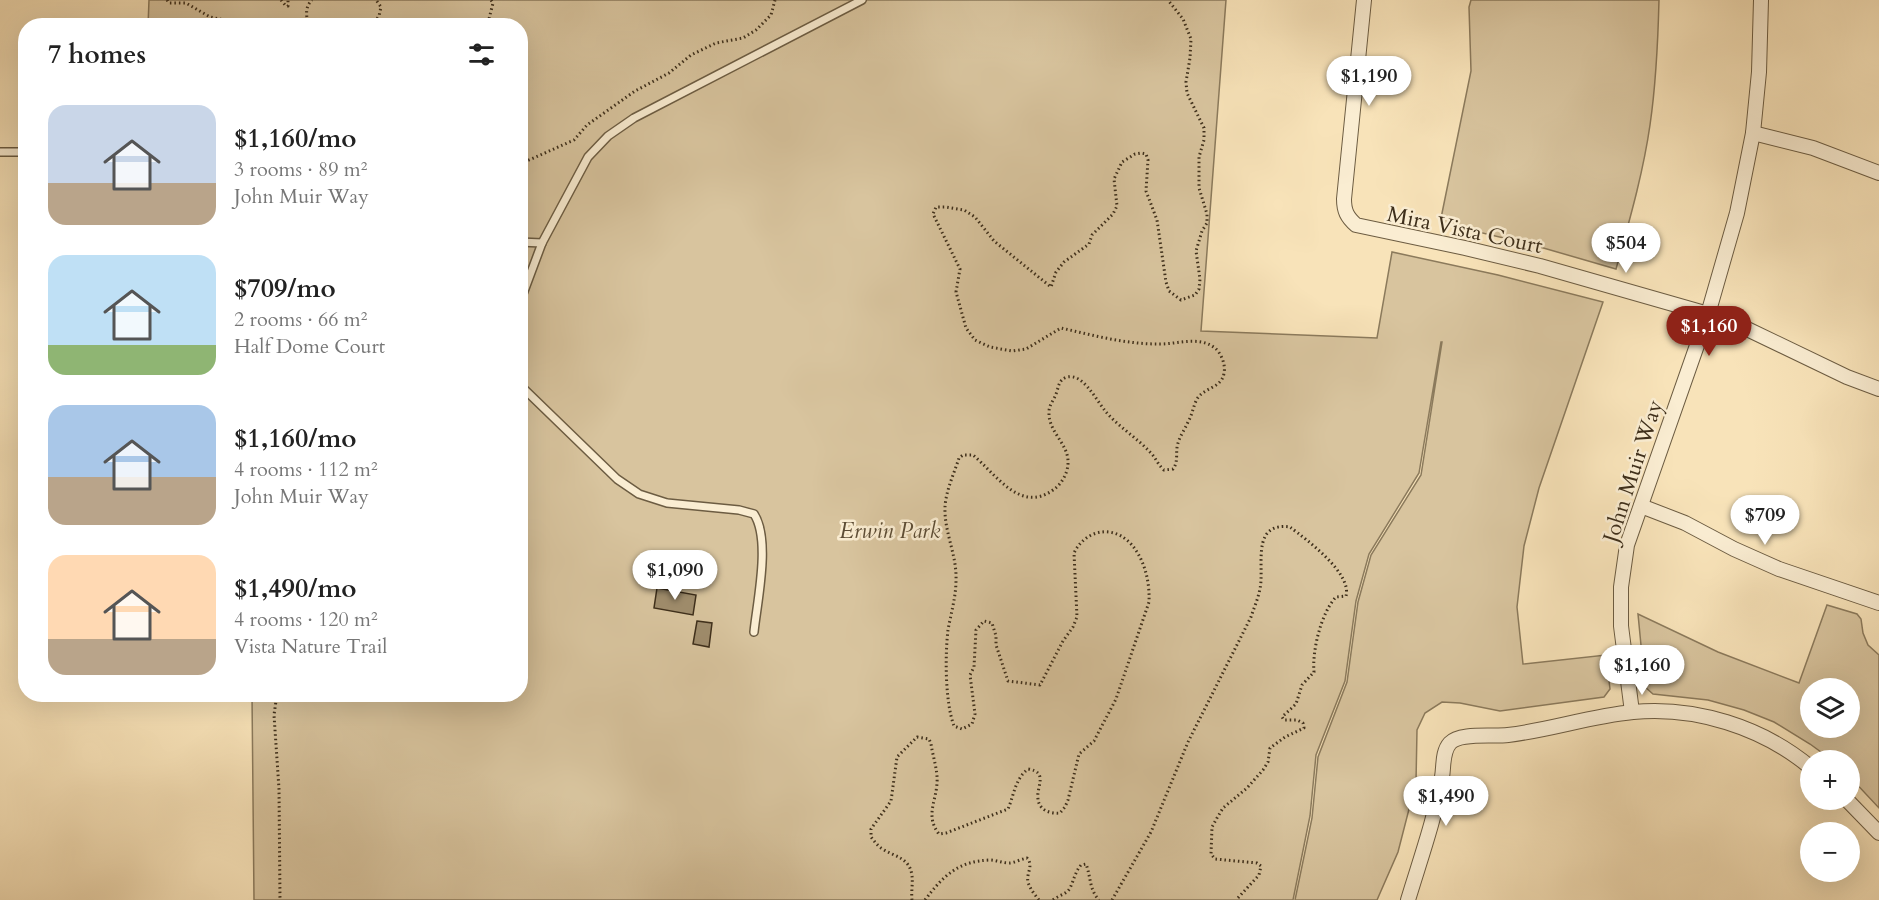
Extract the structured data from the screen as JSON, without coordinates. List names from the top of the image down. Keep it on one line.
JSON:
{"streets":{"street":["Mira Vista Court","John Muir Way"]},"crossings":[["Mira Vista Court","John Muir Way"]],"parks":["Erwin Park"],"page":{"heading":"7 homes","price":["$1,190","$504","$1,160","$709","$1,090","$1,160","$1,490"],"list":[{"name":"$1,160/mo","note":"3 rooms · 89 m² · John Muir Way"},{"name":"$709/mo","note":"2 rooms · 66 m² · Half Dome Court"},{"name":"$1,160/mo","note":"4 rooms · 112 m² · John Muir Way"},{"name":"$1,490/mo","note":"4 rooms · 120 m² · Vista Nature Trail"}],"map_buttons":["+","−"]}}
